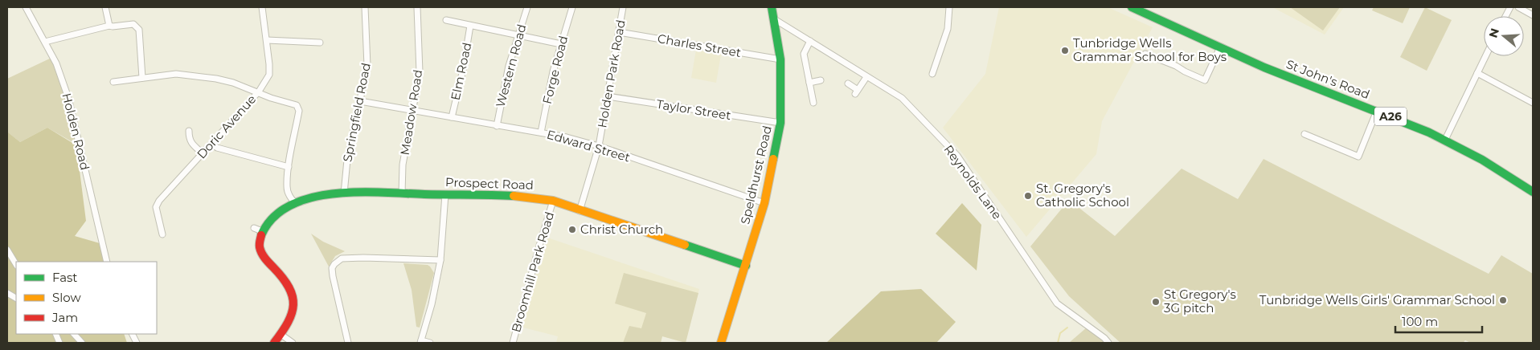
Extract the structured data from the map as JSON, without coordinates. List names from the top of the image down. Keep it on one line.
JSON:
{"streets":{"main road":["St John's Road","A26","Speldhurst Road","Prospect Road"],"street":["Charles Street","Western Road","Forge Road","Elm Road","Holden Park Road","Taylor Street","Springfield Road","Meadow Road","Doric Avenue","Holden Road","Edward Street","Reynolds Lane","Broomhill Park Road"]},"crossings":[["Charles Street","Holden Park Road"],["Charles Street","Speldhurst Road"],["Western Road","Edward Street"],["Forge Road","Edward Street"],["Elm Road","Edward Street"],["Holden Park Road","Taylor Street"],["Holden Park Road","Edward Street"],["Holden Park Road","Prospect Road"],["Taylor Street","Speldhurst Road"],["Springfield Road","Edward Street"],["Springfield Road","Prospect Road"],["Meadow Road","Edward Street"],["Meadow Road","Prospect Road"],["Edward Street","Speldhurst Road"],["Speldhurst Road","Reynolds Lane"],["Speldhurst Road","Prospect Road"],["Prospect Road","Broomhill Park Road"]],"places":["Tunbridge Wells Grammar School for Boys","St. Gregory's Catholic School","Christ Church","Tunbridge Wells Girls' Grammar School","St Gregory's 3G pitch"],"legend":["Fast","Slow","Jam"],"scale_bar":"100 m","north":"left"}
